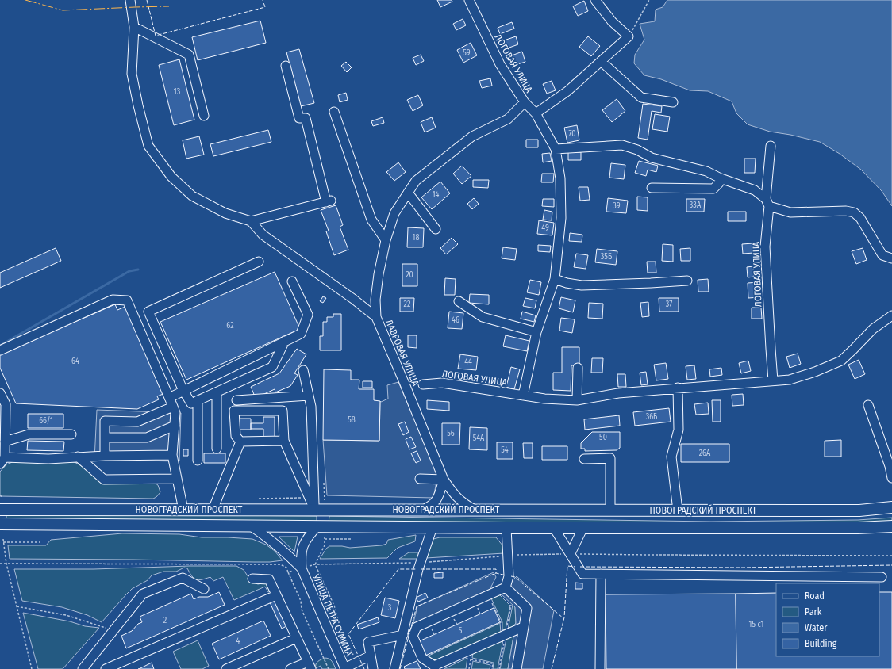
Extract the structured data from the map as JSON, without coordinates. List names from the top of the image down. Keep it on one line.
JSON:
{"streets":{"main road":["НОВОГРАДСКИЙ ПРОСПЕКТ"],"street":["ЛОГОВАЯ УЛИЦА","ЛАВРОВАЯ УЛИЦА","УЛИЦА ПЕТРА СУМИНА"]},"crossings":[["ЛОГОВАЯ УЛИЦА","ЛАВРОВАЯ УЛИЦА"],["ЛАВРОВАЯ УЛИЦА","НОВОГРАДСКИЙ ПРОСПЕКТ"]],"house_numbers":["59","13","70","14","33А","39","49","18","35Б","20","22","37","46","62","64","44","36Б","58","66/1","56","50","54А","54","26А","3","2","15 с1","5","4"],"legend":["Road","Park","Water","Building"]}
